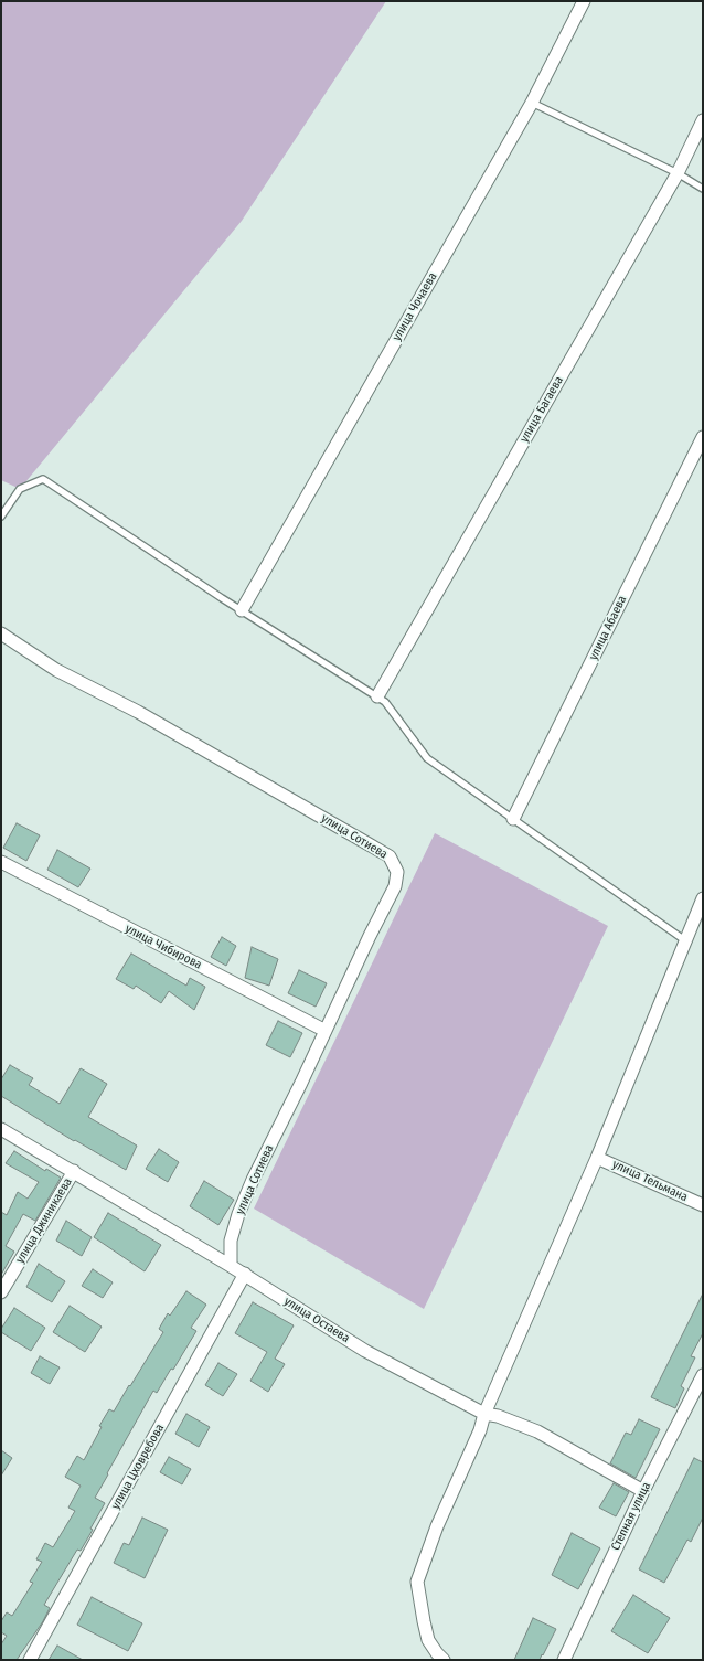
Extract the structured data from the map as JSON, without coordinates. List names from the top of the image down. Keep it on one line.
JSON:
{"streets":{"street":["улица Чочаева","улица Багаева","улица Абаева","улица Сотиева","улица Чибирова","улица Тельмана","улица Джиникаева","улица Остаева","улица Цховребова","Степная улица"]},"crossings":[["улица Сотиева","улица Чибирова"],["улица Сотиева","улица Остаева"],["улица Джиникаева","улица Остаева"],["улица Остаева","улица Цховребова"],["улица Остаева","Степная улица"]]}
